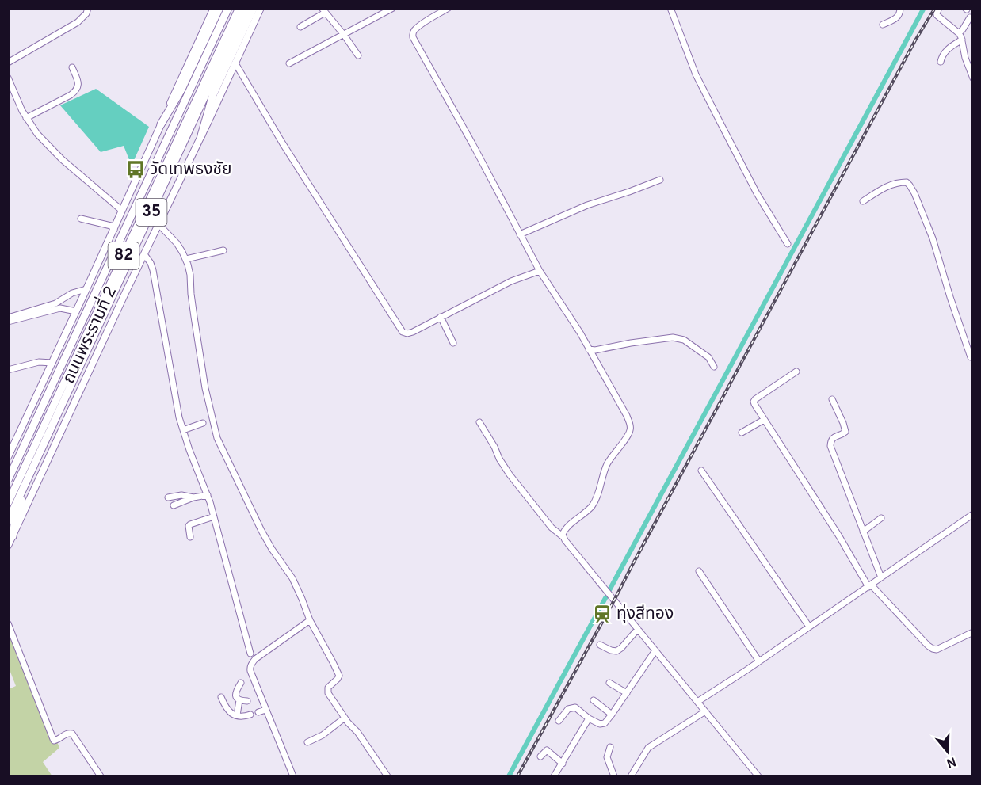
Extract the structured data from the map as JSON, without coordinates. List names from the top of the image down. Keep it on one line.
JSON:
{"streets":{"highway":["35","82","ถนนพระรามที่ 2"]},"crossings":[["82","ถนนพระรามที่ 2"]],"places":{"bus stop":["วัดเทพธงชัย"],"station":["ทุ่งสีทอง"]},"north":"bottom"}
